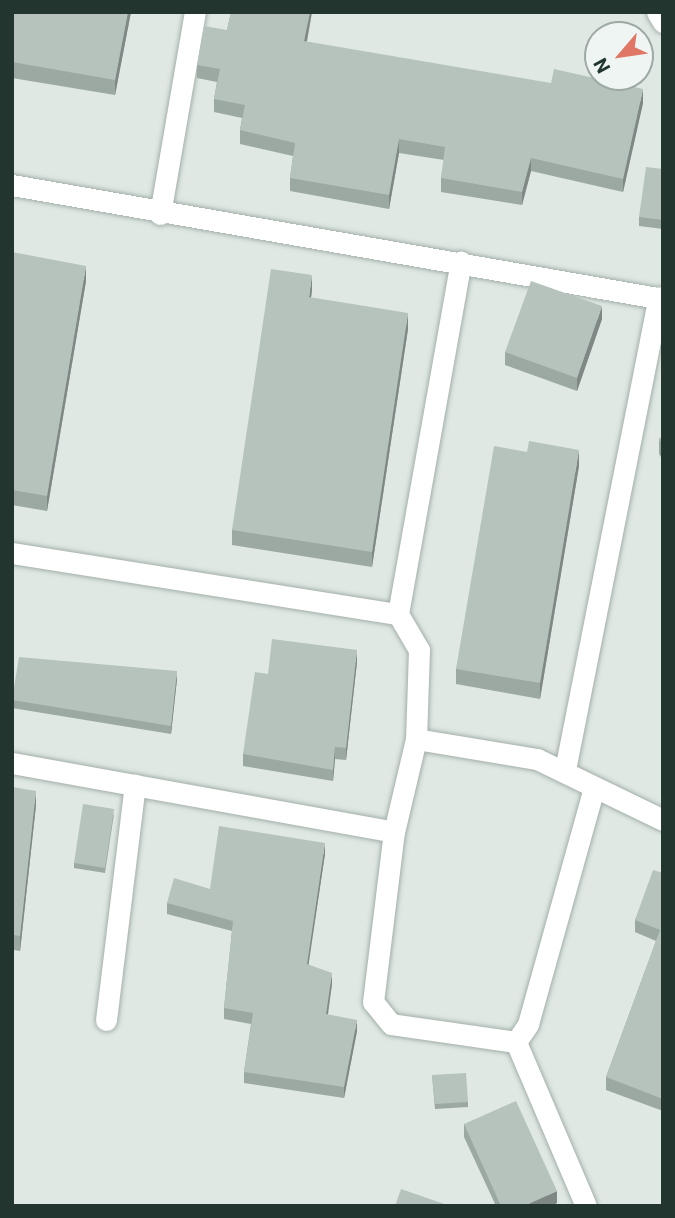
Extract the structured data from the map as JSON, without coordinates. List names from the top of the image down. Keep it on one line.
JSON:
{"north":"bottom left"}
